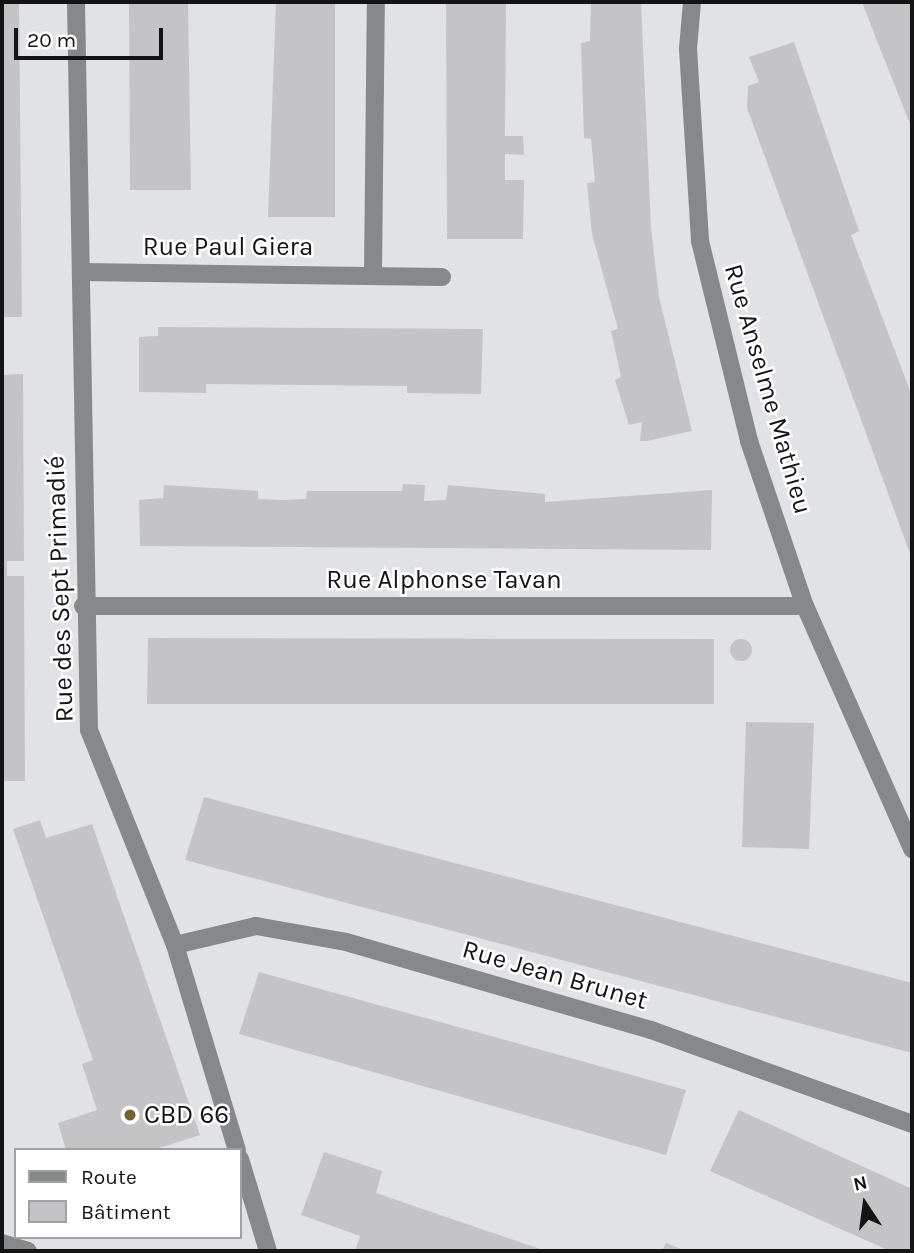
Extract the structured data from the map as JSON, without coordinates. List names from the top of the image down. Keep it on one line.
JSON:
{"streets":{"street":["Rue Paul Giera","Rue Anselme Mathieu","Rue Alphonse Tavan","Rue des Sept Primadié","Rue Jean Brunet"]},"crossings":[["Rue Paul Giera","Rue des Sept Primadié"],["Rue Anselme Mathieu","Rue Alphonse Tavan"],["Rue Alphonse Tavan","Rue des Sept Primadié"],["Rue des Sept Primadié","Rue Jean Brunet"]],"places":["CBD 66"],"legend":["Route","Bâtiment"],"scale_bar":"20 m","north":"top"}
